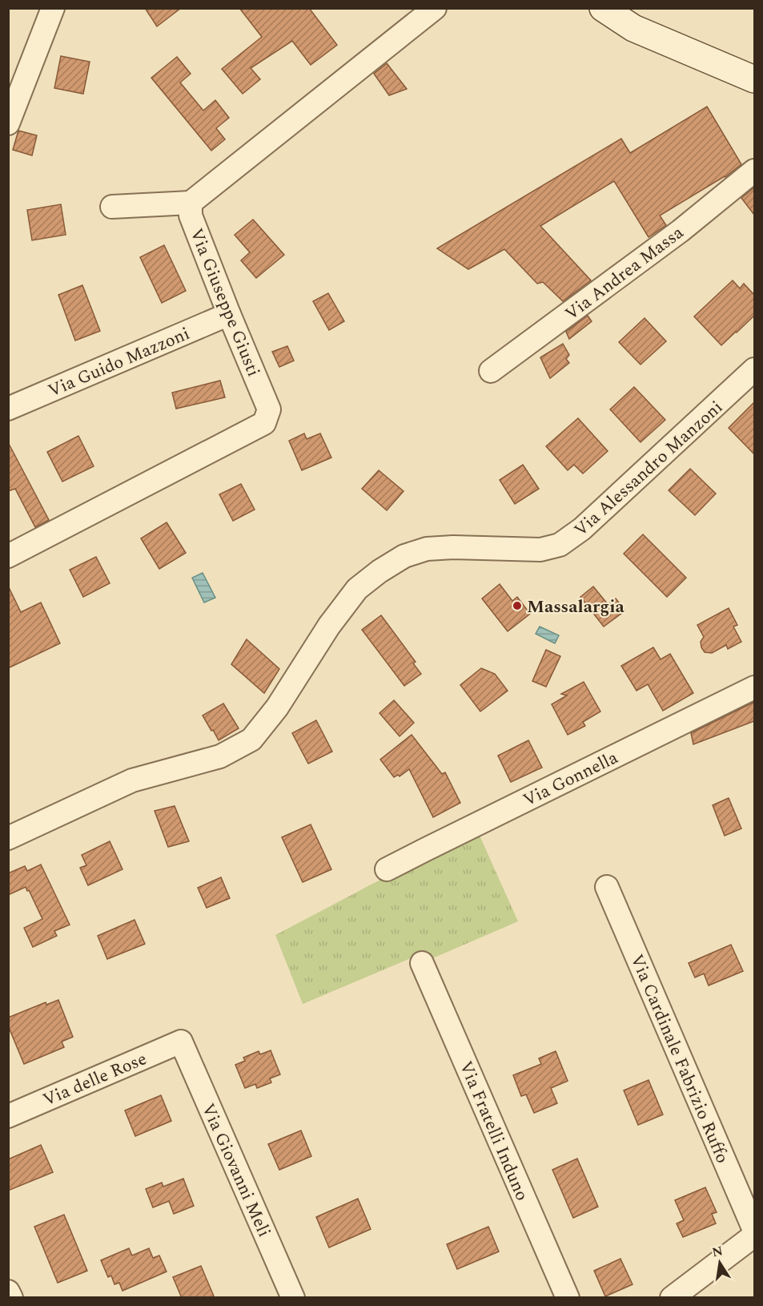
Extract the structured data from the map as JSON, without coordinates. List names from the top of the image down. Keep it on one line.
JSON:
{"streets":{"street":["Via Andrea Massa","Via Giuseppe Giusti","Via Guido Mazzoni","Via Alessandro Manzoni","Via Gonnella","Via Cardinale Fabrizio Ruffo","Via delle Rose","Via Fratelli Induno","Via Giovanni Meli"]},"crossings":[["Via Giuseppe Giusti","Via Guido Mazzoni"],["Via delle Rose","Via Giovanni Meli"]],"places":["Massalargia"],"north":"top"}
